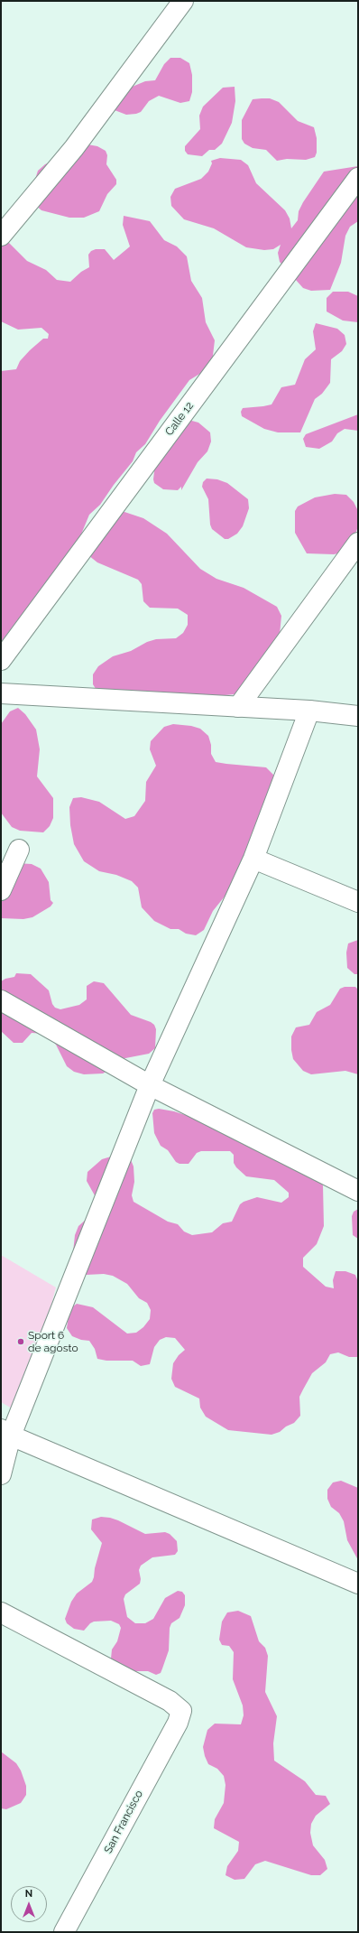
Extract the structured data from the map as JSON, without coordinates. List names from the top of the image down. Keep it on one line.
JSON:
{"streets":{"street":["Calle 12","San Francisco"]},"places":["Sport 6 de agosto"],"north":"top"}
